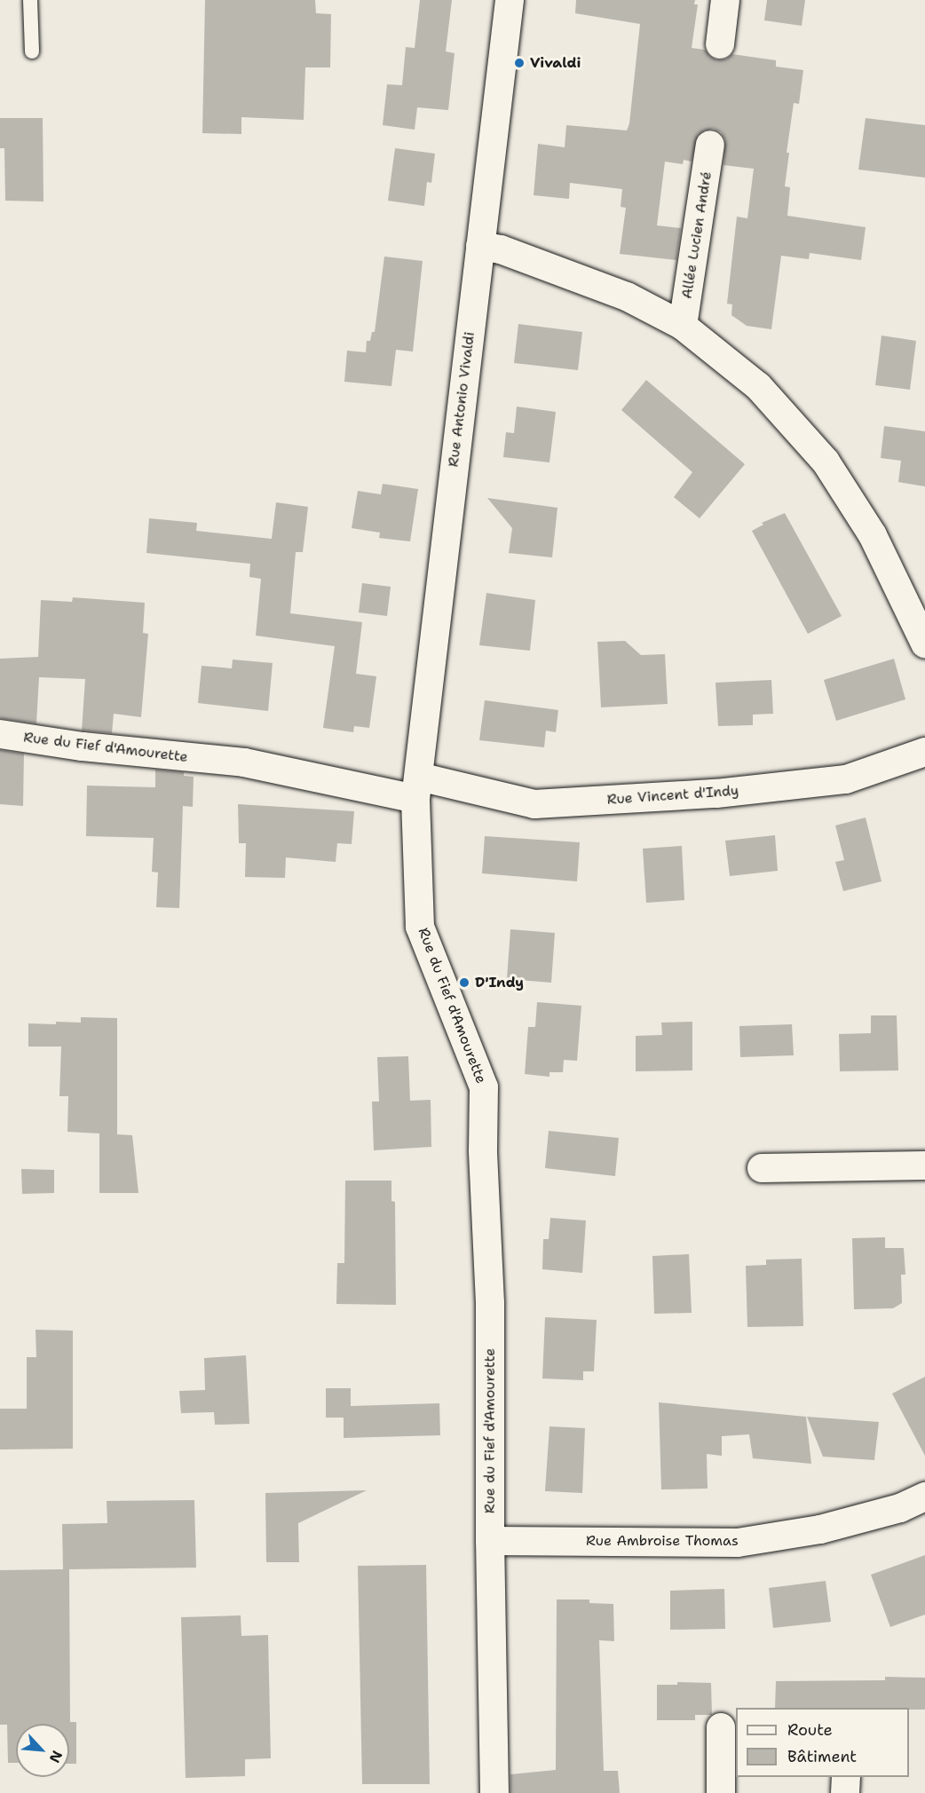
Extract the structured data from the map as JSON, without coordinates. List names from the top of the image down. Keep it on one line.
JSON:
{"streets":{"street":["Allée Lucien André","Rue Antonio Vivaldi","Rue du Fief d'Amourette","Rue Vincent d'Indy","Rue Ambroise Thomas"]},"crossings":[["Rue Antonio Vivaldi","Rue du Fief d'Amourette"],["Rue Antonio Vivaldi","Rue Vincent d'Indy"],["Rue du Fief d'Amourette","Rue Vincent d'Indy"],["Rue du Fief d'Amourette","Rue Ambroise Thomas"]],"places":["Vivaldi","D'Indy"],"legend":["Route","Bâtiment"],"north":"bottom right"}
